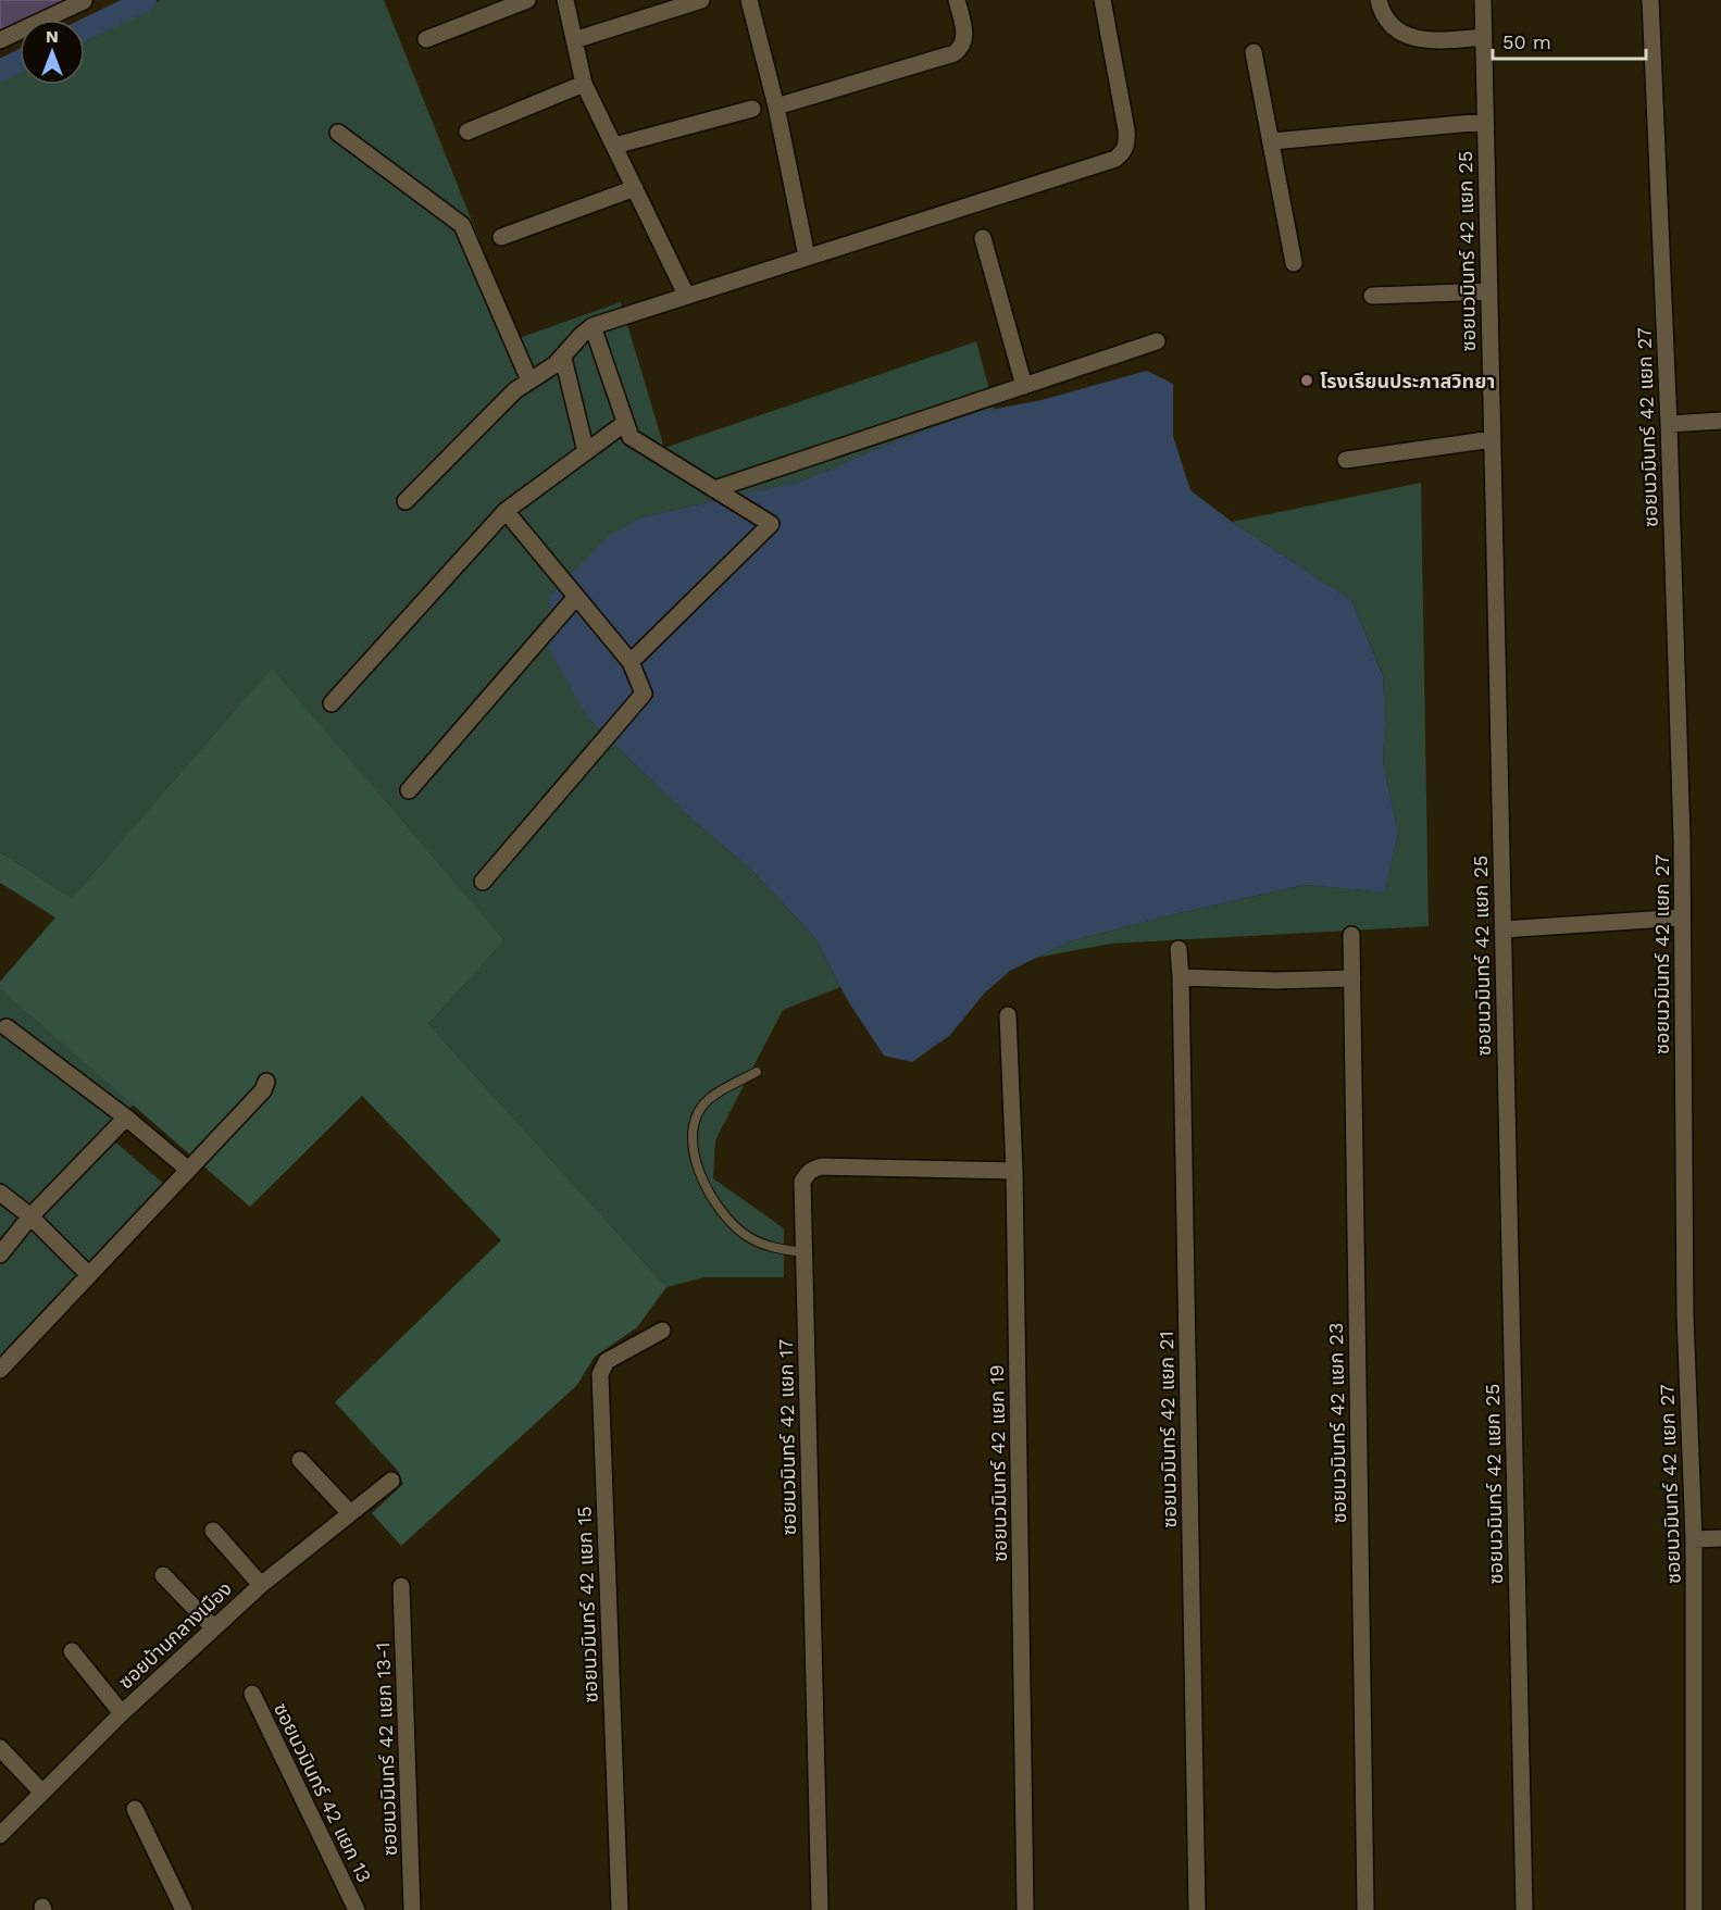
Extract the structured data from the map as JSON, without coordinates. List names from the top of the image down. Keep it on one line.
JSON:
{"streets":{"street":["ซอยนวมินทร์ 42 แยก 25","ซอยนวมินทร์ 42 แยก 27","ซอยนวมินทร์ 42 แยก 23","ซอยนวมินทร์ 42 แยก 21","ซอยนวมินทร์ 42 แยก 17","ซอยนวมินทร์ 42 แยก 19","ซอยนวมินทร์ 42 แยก 15","ซอยบ้านกลางเมือง","ซอยนวมินทร์ 42 แยก 13-1","ซอยนวมินทร์ 42 แยก 13"]},"crossings":[["ซอยนวมินทร์ 42 แยก 17","ซอยนวมินทร์ 42 แยก 19"]],"places":["โรงเรียนประภาสวิทยา"],"scale_bar":"50 m","north":"top"}
